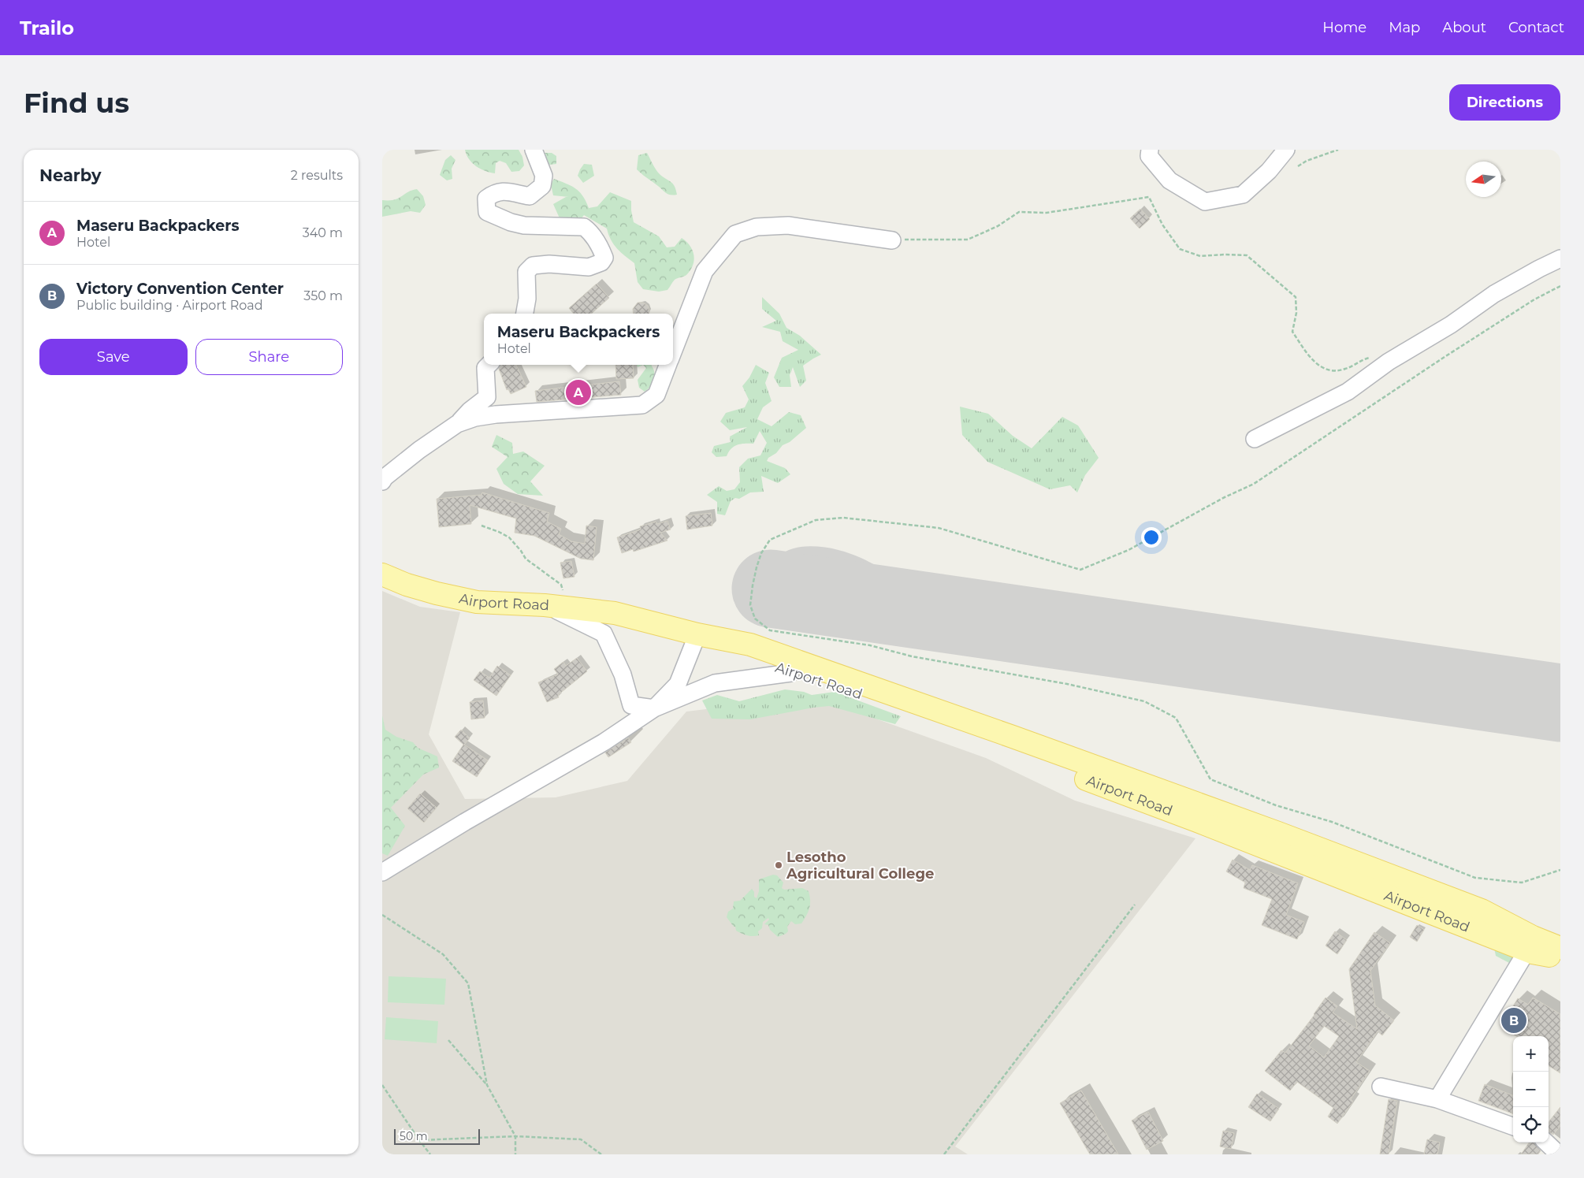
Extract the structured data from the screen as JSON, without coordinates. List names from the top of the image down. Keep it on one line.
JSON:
{"streets":{"main road":["Airport Road"]},"places":["Lesotho Agricultural College"],"scale_bar":"50 m","north":"left","page":{"header":"Trailo","nav":["Home","Map","About","Contact"],"buttons":["Directions",["Save","Share"]],"title":"Find us","heading":["Nearby","2 results"],"list":[{"mark":"A","name":"Maseru Backpackers","note":"Hotel","value":"340 m"},{"mark":"B","name":"Victory Convention Center","note":"Public building · Airport Road","value":"350 m"}],"popup":["Maseru Backpackers","Hotel"],"pins":["A","B"],"map_buttons":["+","−"],"scale":"50 m"}}
